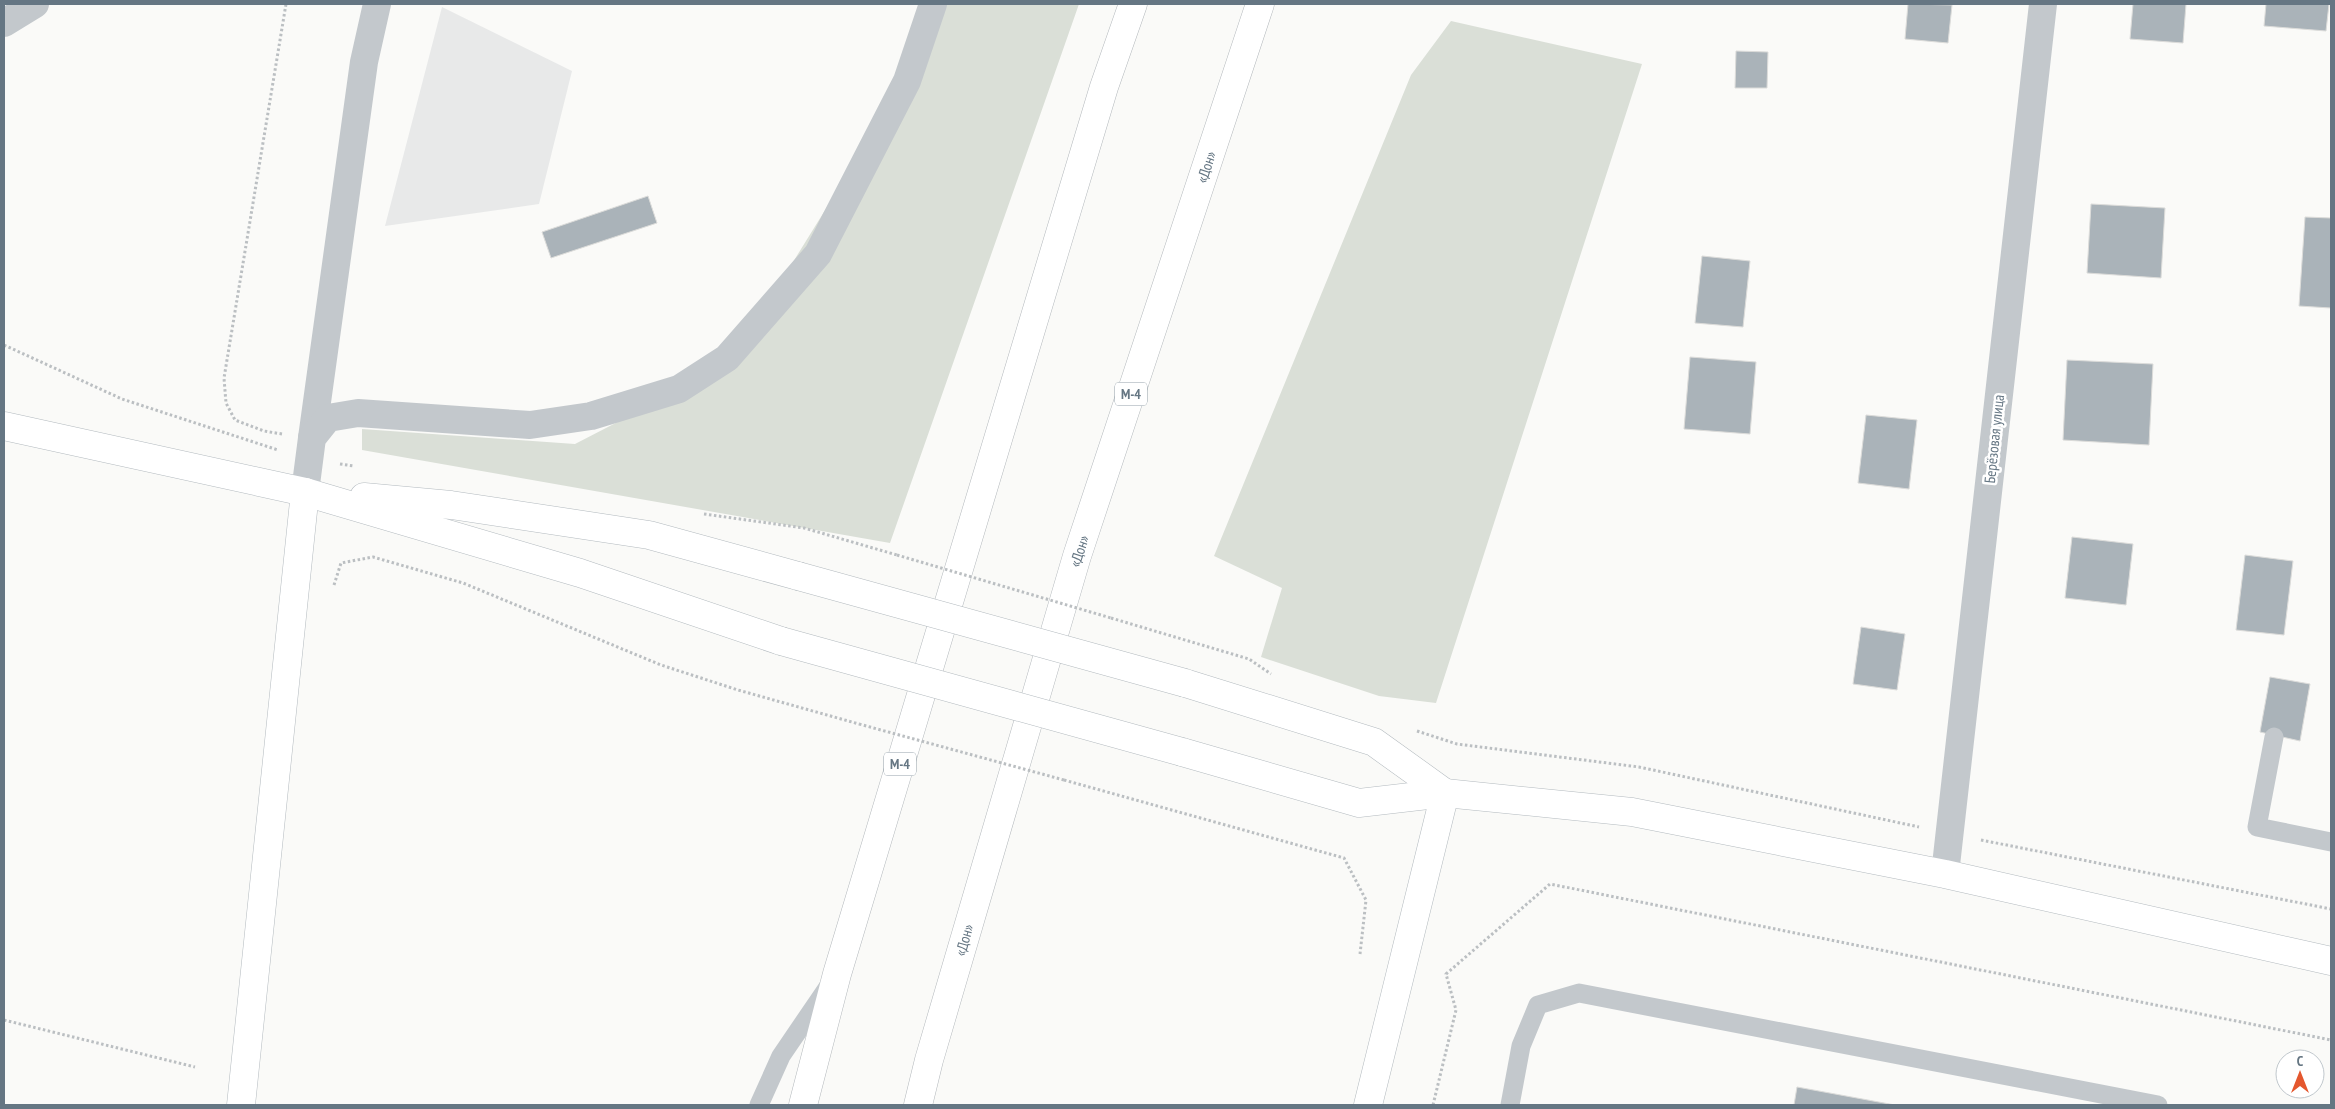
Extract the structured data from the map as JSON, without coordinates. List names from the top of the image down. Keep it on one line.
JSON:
{"streets":{"main road":["«Дон»","М-4"],"street":["Берёзовая улица"]},"north":"top"}
